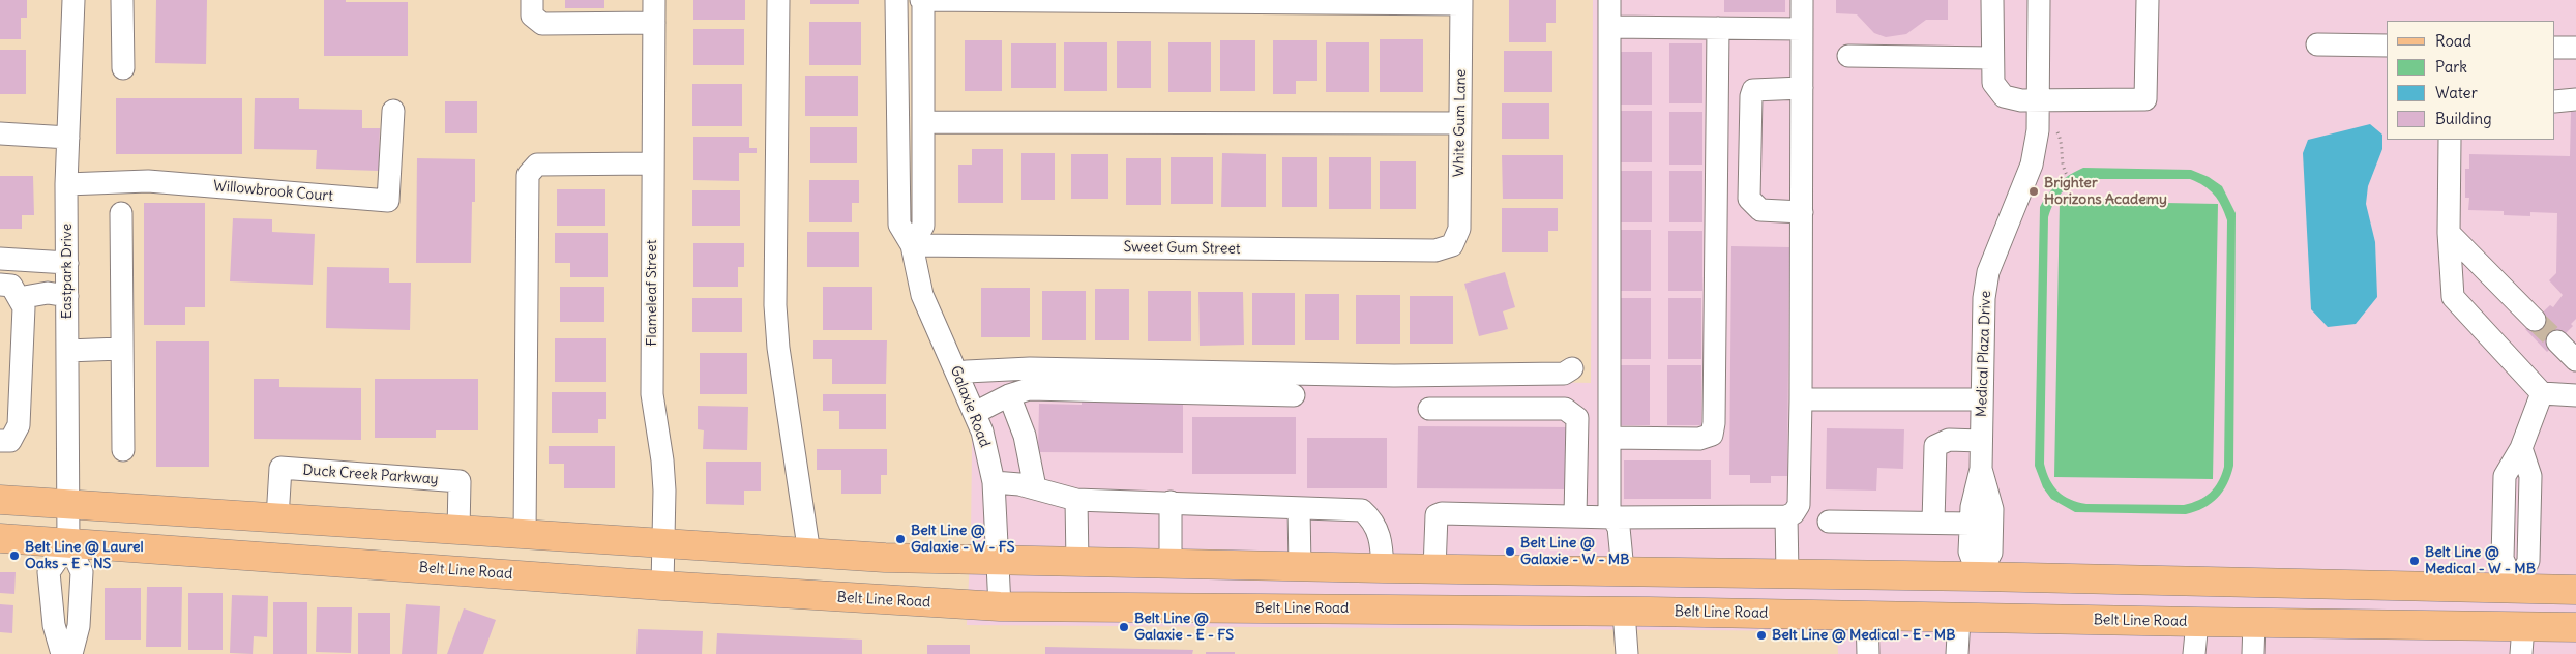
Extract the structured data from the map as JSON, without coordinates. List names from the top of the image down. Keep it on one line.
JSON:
{"streets":{"main road":["Belt Line Road"],"street":["White Gum Lane","Willowbrook Court","Sweet Gum Street","Eastpark Drive","Flameleaf Street","Medical Plaza Drive","Galaxie Road","Duck Creek Parkway"]},"crossings":[["White Gum Lane","Sweet Gum Street"],["Willowbrook Court","Eastpark Drive"],["Sweet Gum Street","Galaxie Road"],["Eastpark Drive","Belt Line Road"],["Flameleaf Street","Belt Line Road"],["Galaxie Road","Belt Line Road"]],"places":["Brighter Horizons Academy","Belt Line @ Galaxie - W - FS","Belt Line @ Galaxie - W - MB","Belt Line @ Laurel Oaks - E - NS","Belt Line @ Medical - W - MB","Belt Line @ Galaxie - E - FS","Belt Line @ Medical - E - MB"],"legend":["Road","Park","Water","Building"]}
